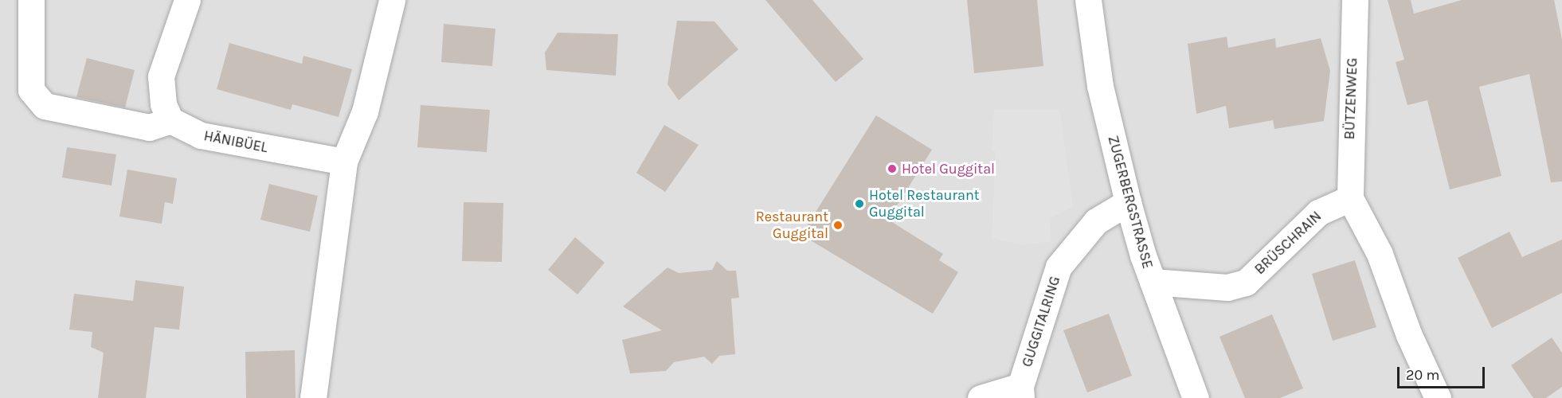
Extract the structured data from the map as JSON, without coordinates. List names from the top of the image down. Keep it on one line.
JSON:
{"streets":{"street":["BÜTZENWEG","HÄNIBÜEL","ZUGERBERGSTRASSE","BRÜSCHRAIN","GUGGITALRING"]},"crossings":[["BÜTZENWEG","BRÜSCHRAIN"],["ZUGERBERGSTRASSE","BRÜSCHRAIN"],["ZUGERBERGSTRASSE","GUGGITALRING"]],"places":["Hotel Guggital","Hotel Restaurant Guggital","Restaurant Guggital"],"scale_bar":"20 m"}
